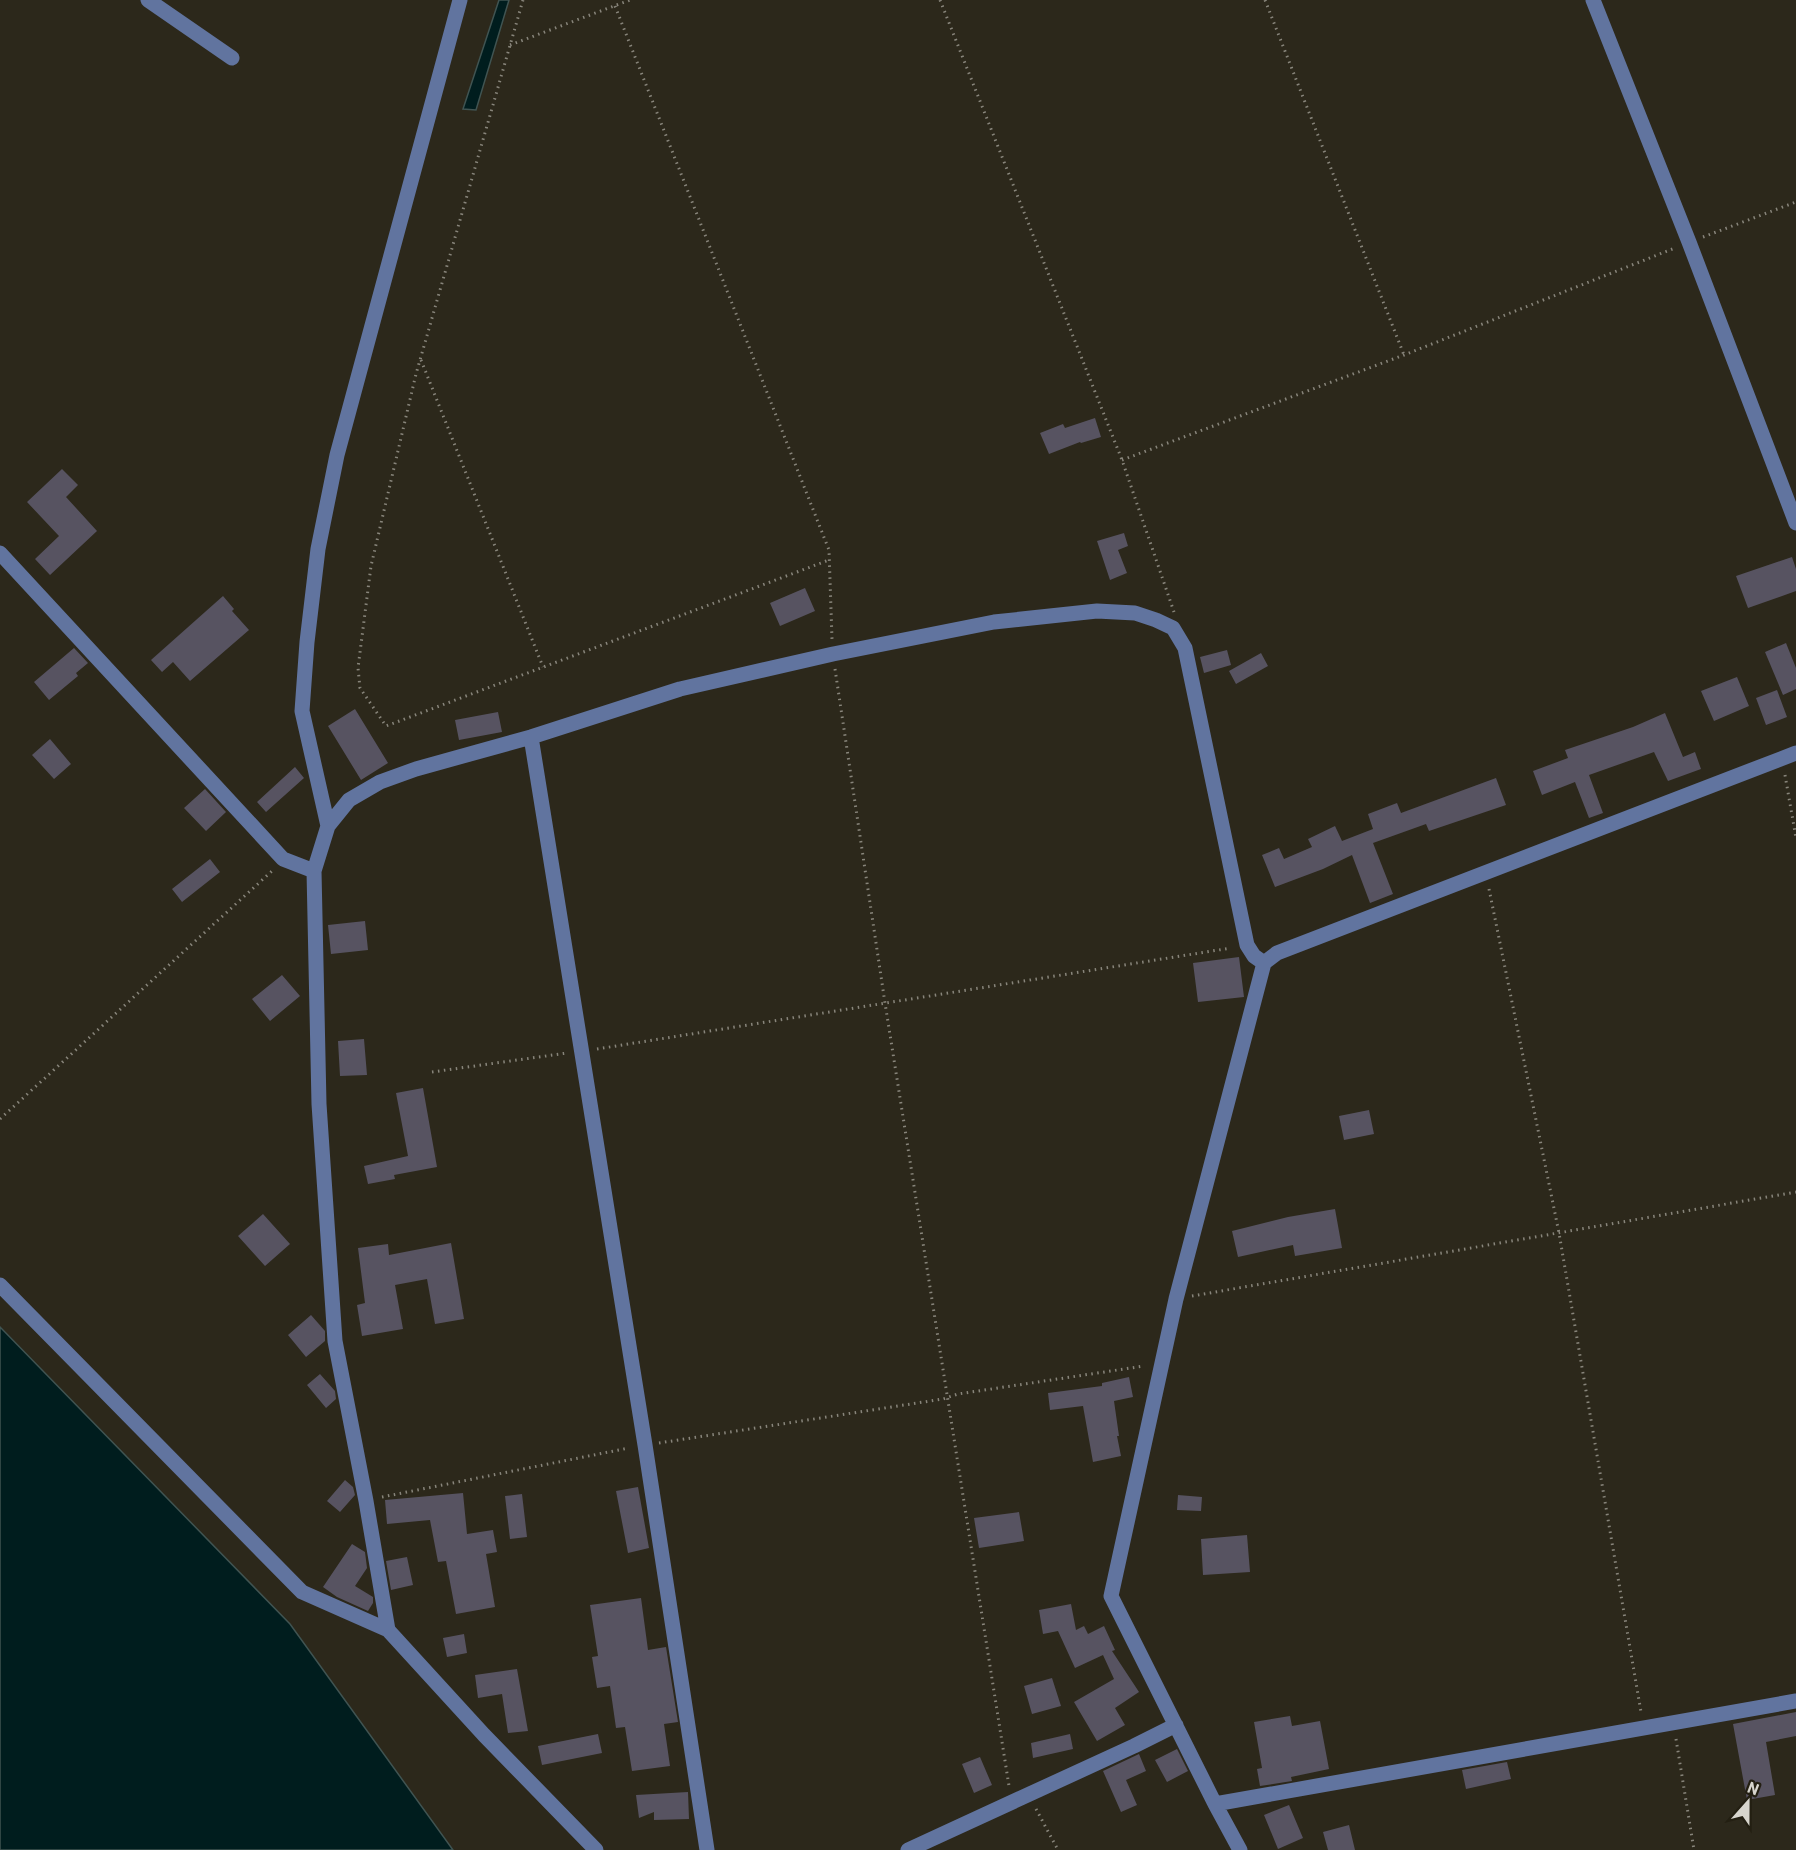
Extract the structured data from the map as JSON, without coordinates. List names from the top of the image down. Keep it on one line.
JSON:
{"north":"top"}
